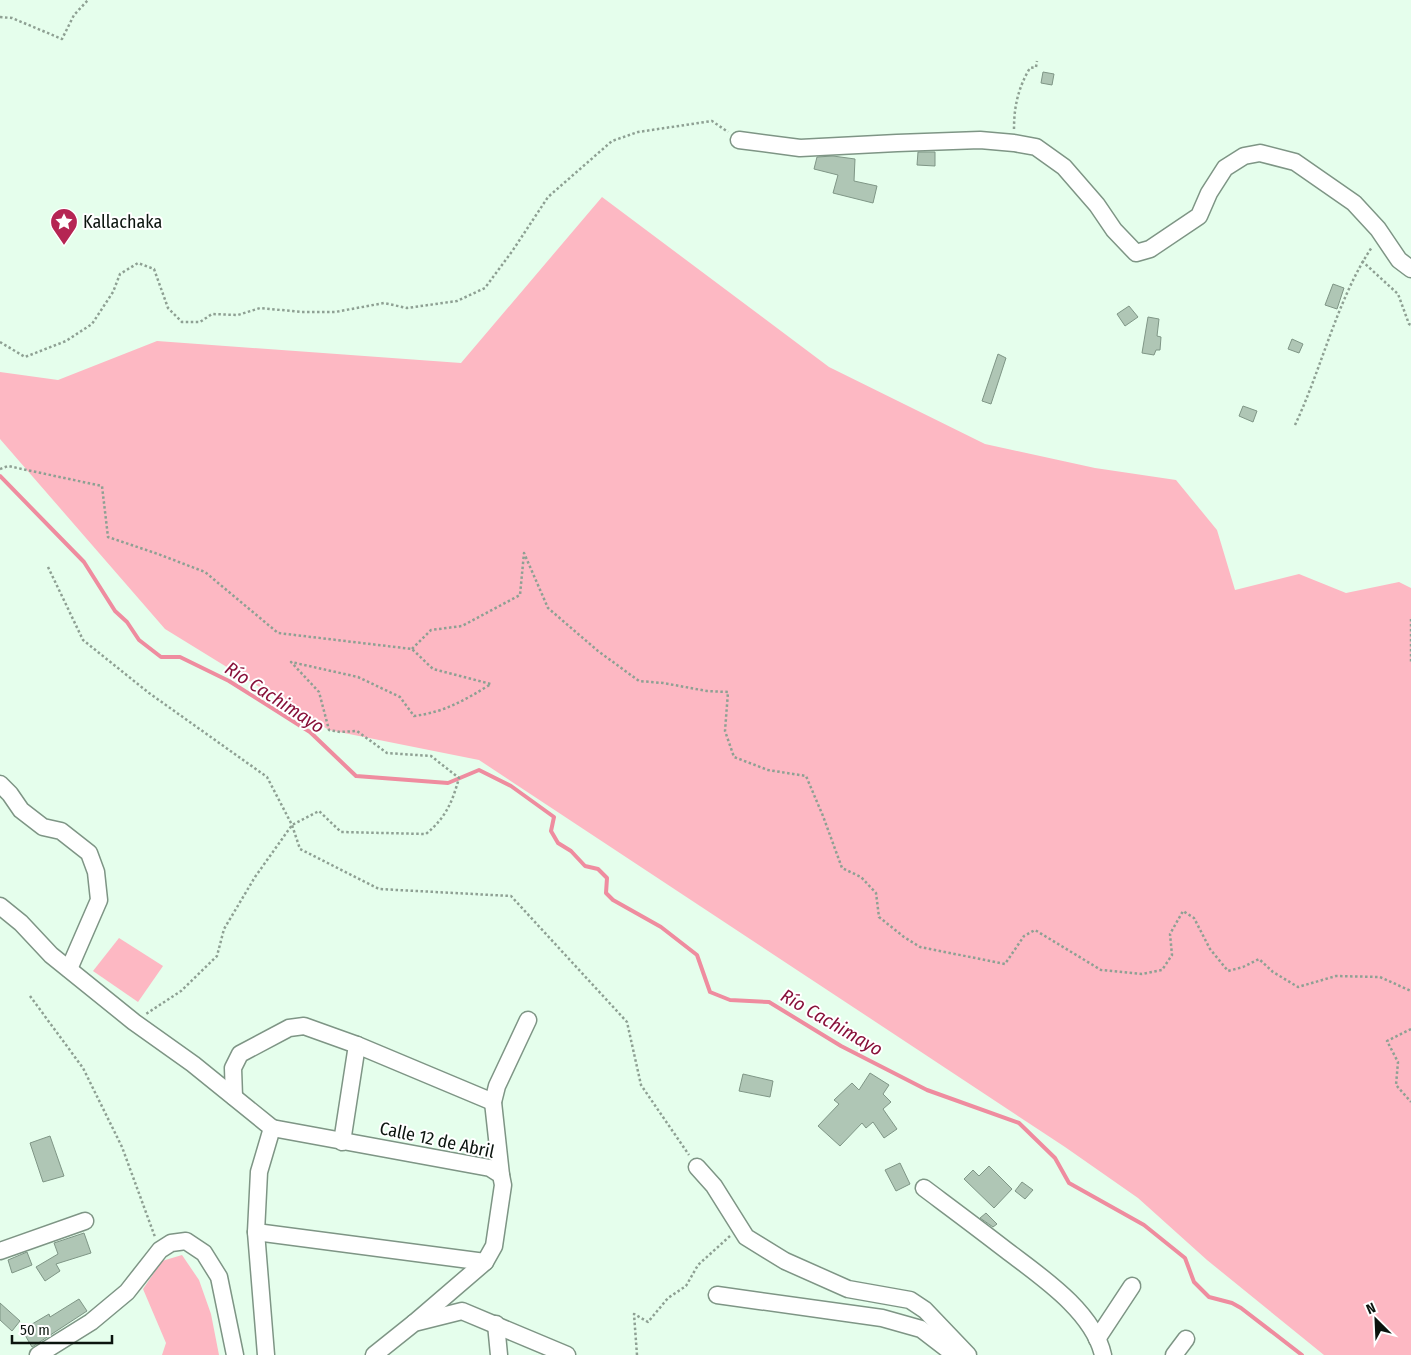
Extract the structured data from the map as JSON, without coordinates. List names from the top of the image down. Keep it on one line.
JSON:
{"streets":{"street":["Calle 12 de Abril"]},"water":["Río Cachimayo"],"places":{"place":["Kallachaka"]},"scale_bar":"50 m","north":"top left"}
